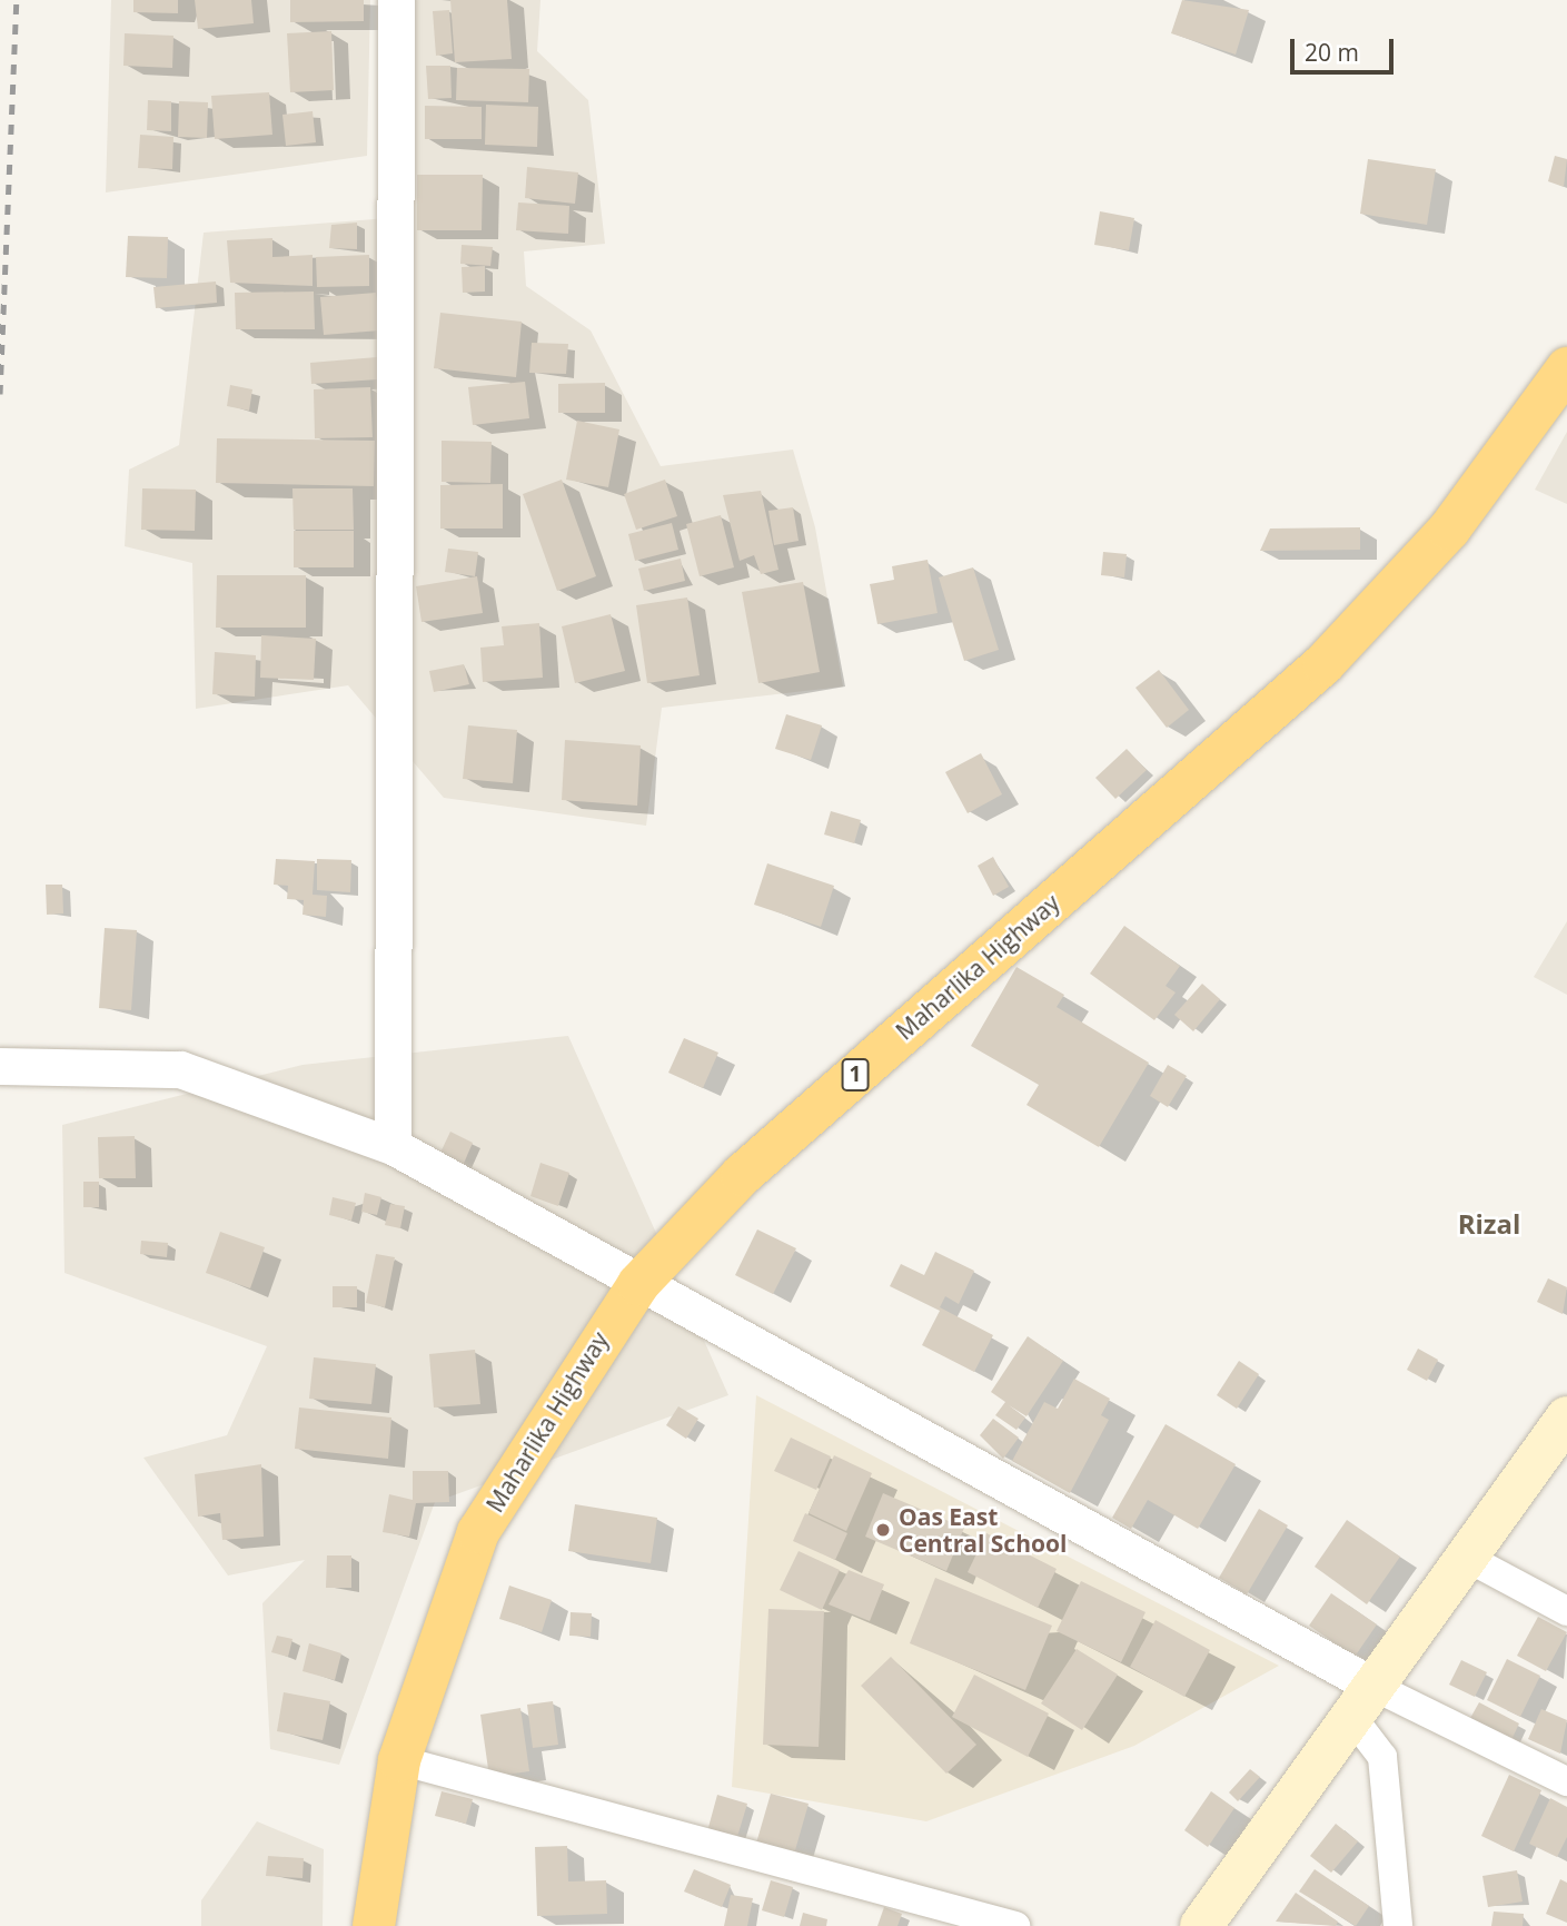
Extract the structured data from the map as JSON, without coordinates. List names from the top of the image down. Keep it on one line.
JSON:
{"streets":{"highway":["Maharlika Highway","1"]},"districts":["Rizal"],"places":["Oas East Central School"],"scale_bar":"20 m"}
